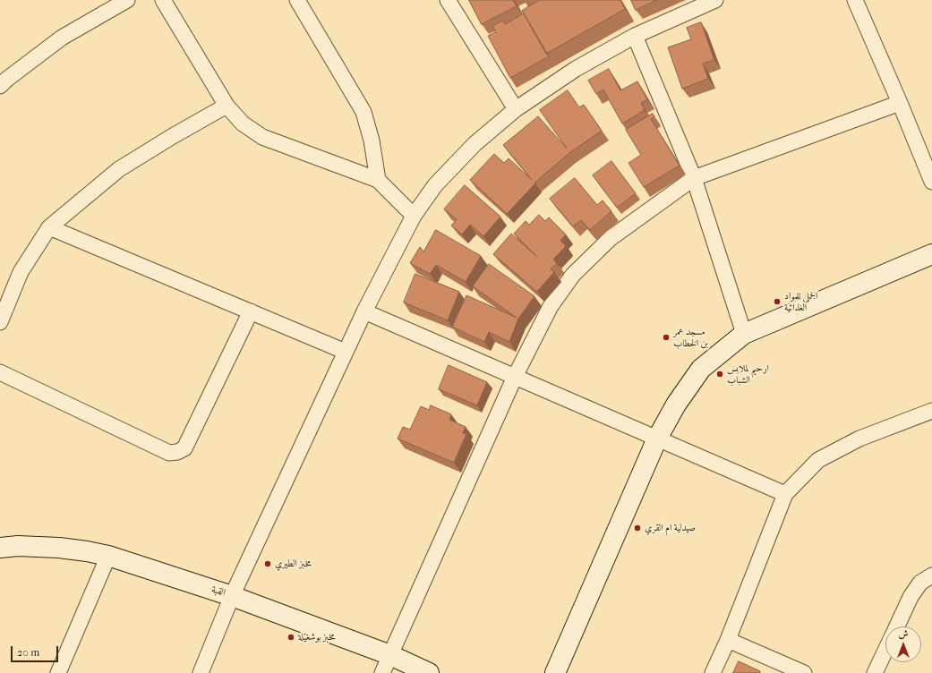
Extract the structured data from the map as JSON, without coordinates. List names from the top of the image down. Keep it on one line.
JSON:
{"streets":{"main road":["القبة"]},"places":["الجملي للمواد الغذائية","مسجد عمر بن الخطاب","ارحيم لملابس الشباب","صيدلية ام القري","مخبز الطيري","مخبز بوشغيلة"],"scale_bar":"20 m","north":"top"}
